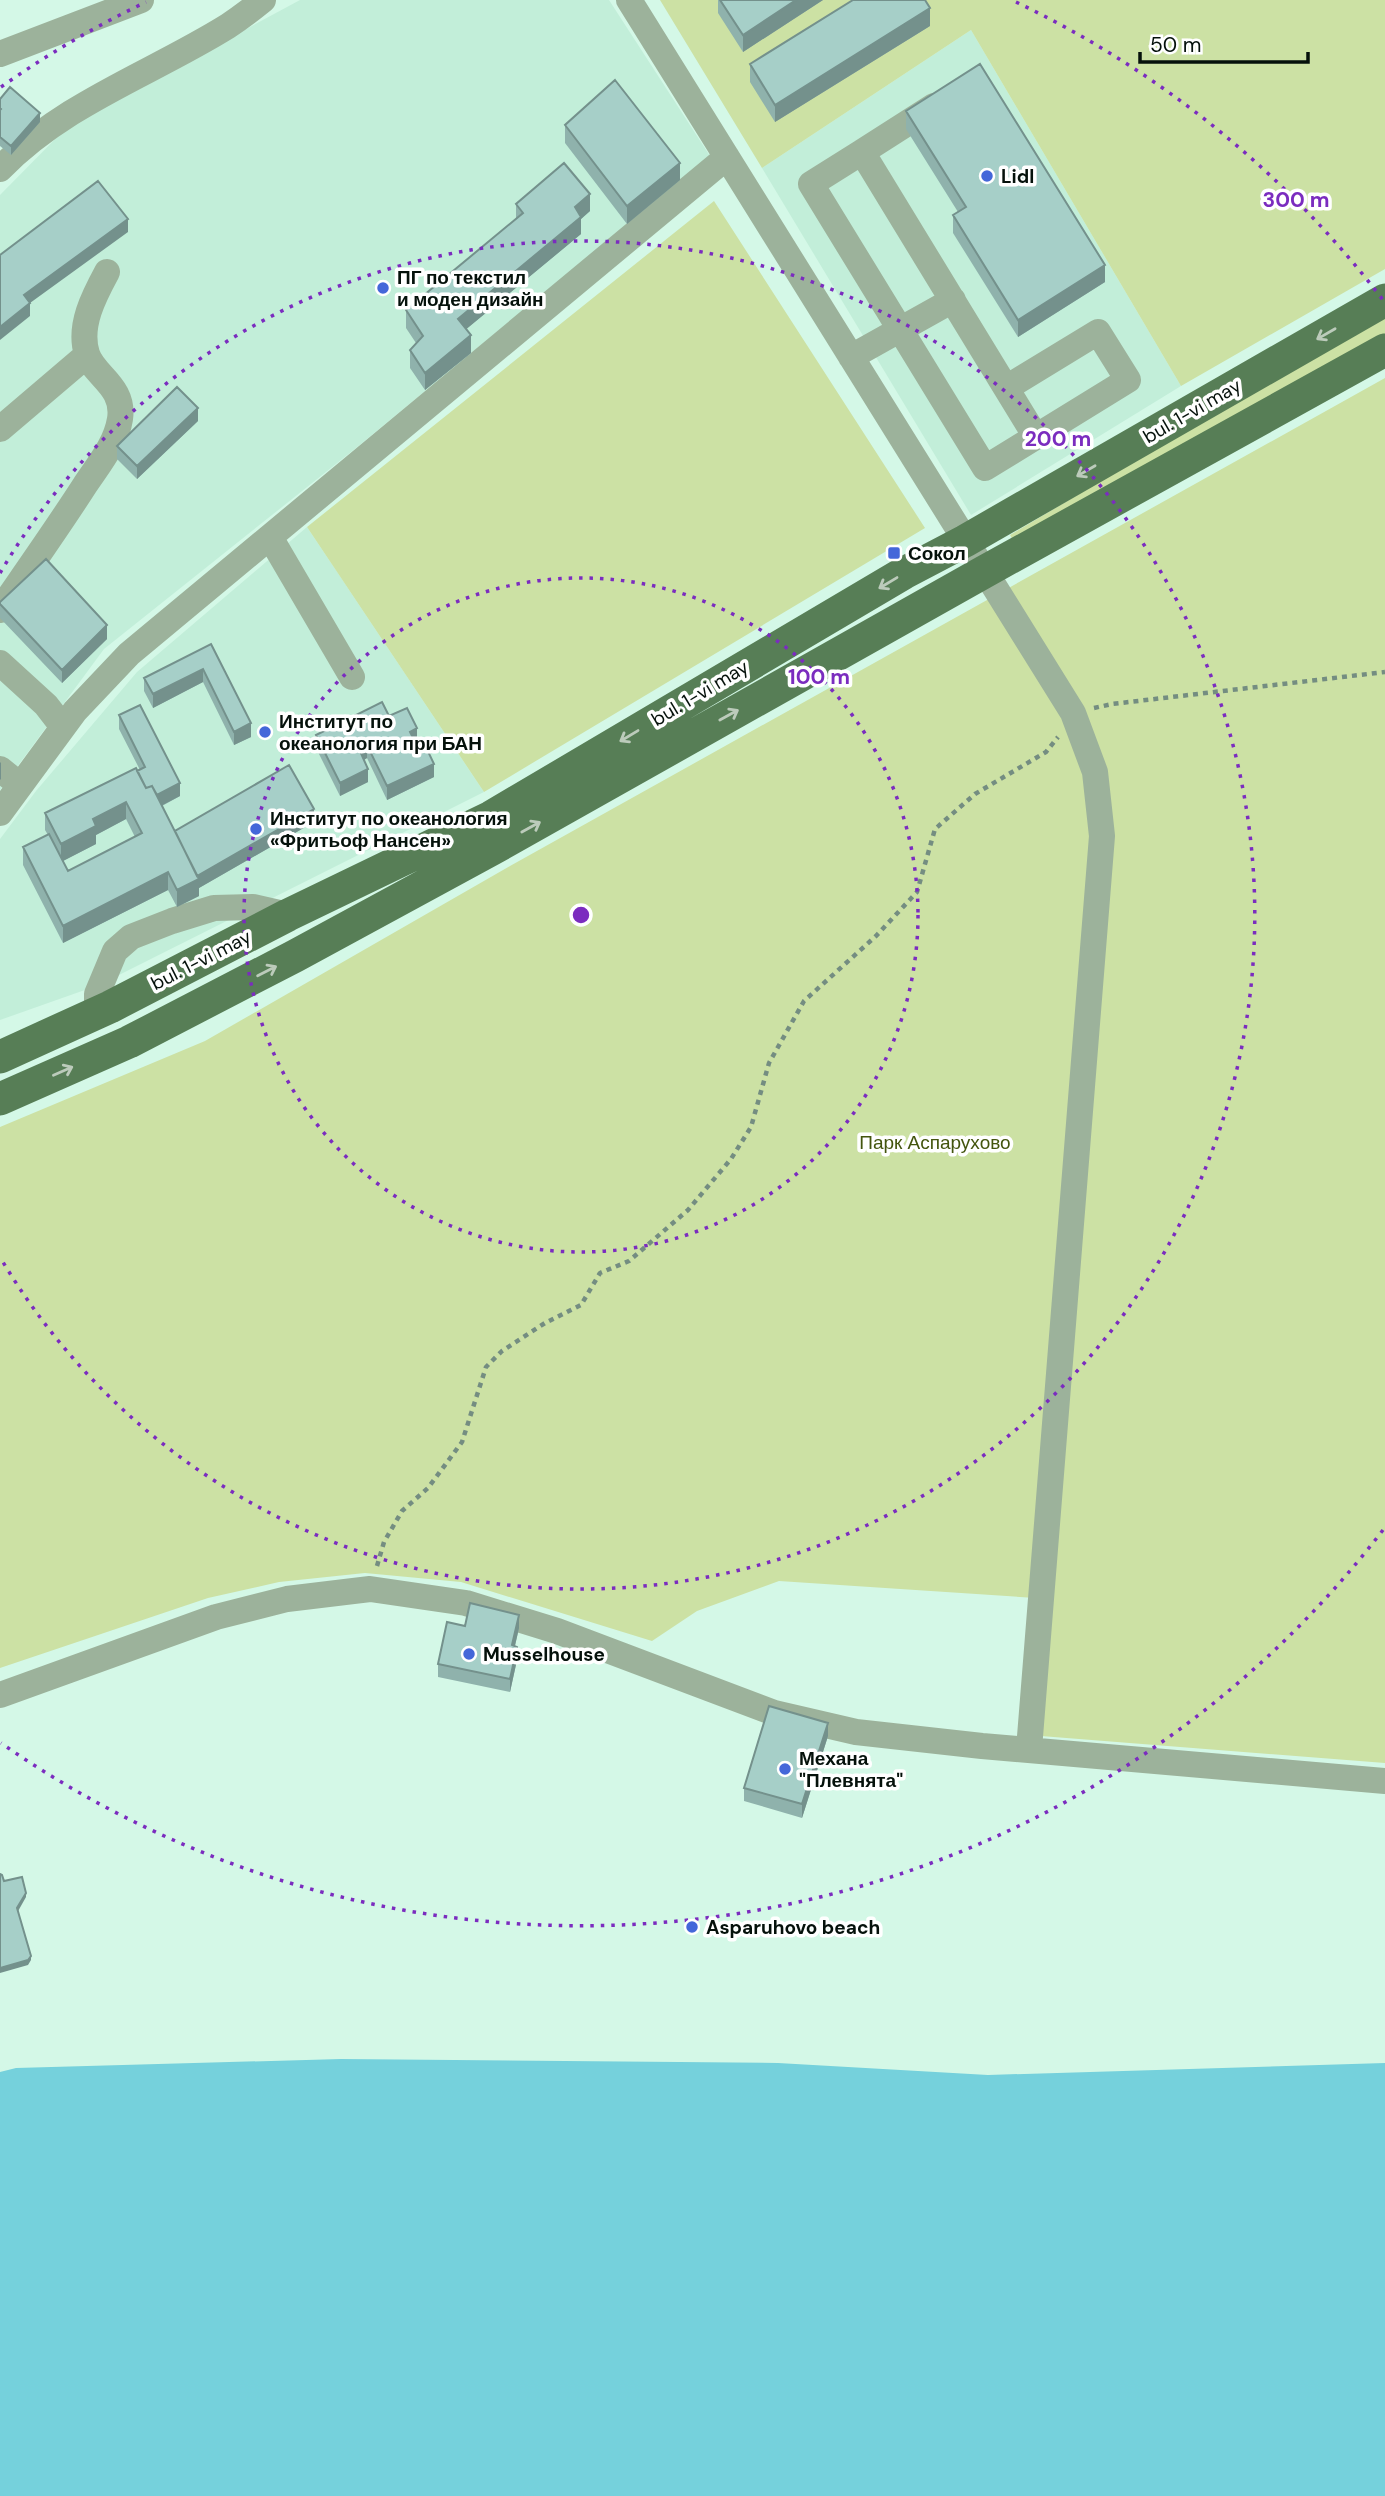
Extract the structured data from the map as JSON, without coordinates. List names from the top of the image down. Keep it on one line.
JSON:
{"streets":{"main road":["bul. 1-vi may"]},"parks":["Парк Аспарухово"],"places":{"other":["Lidl","ПГ по текстил и моден дизайн","Институт по океанология при БАН","Институт по океанология «Фритьоф Нансен»","Musselhouse","Механа \"Плевнята\"","Asparuhovo beach"],"transit":["Сокол"]},"scale_bar":"50 m","rings":["300 m","200 m","100 m"]}
